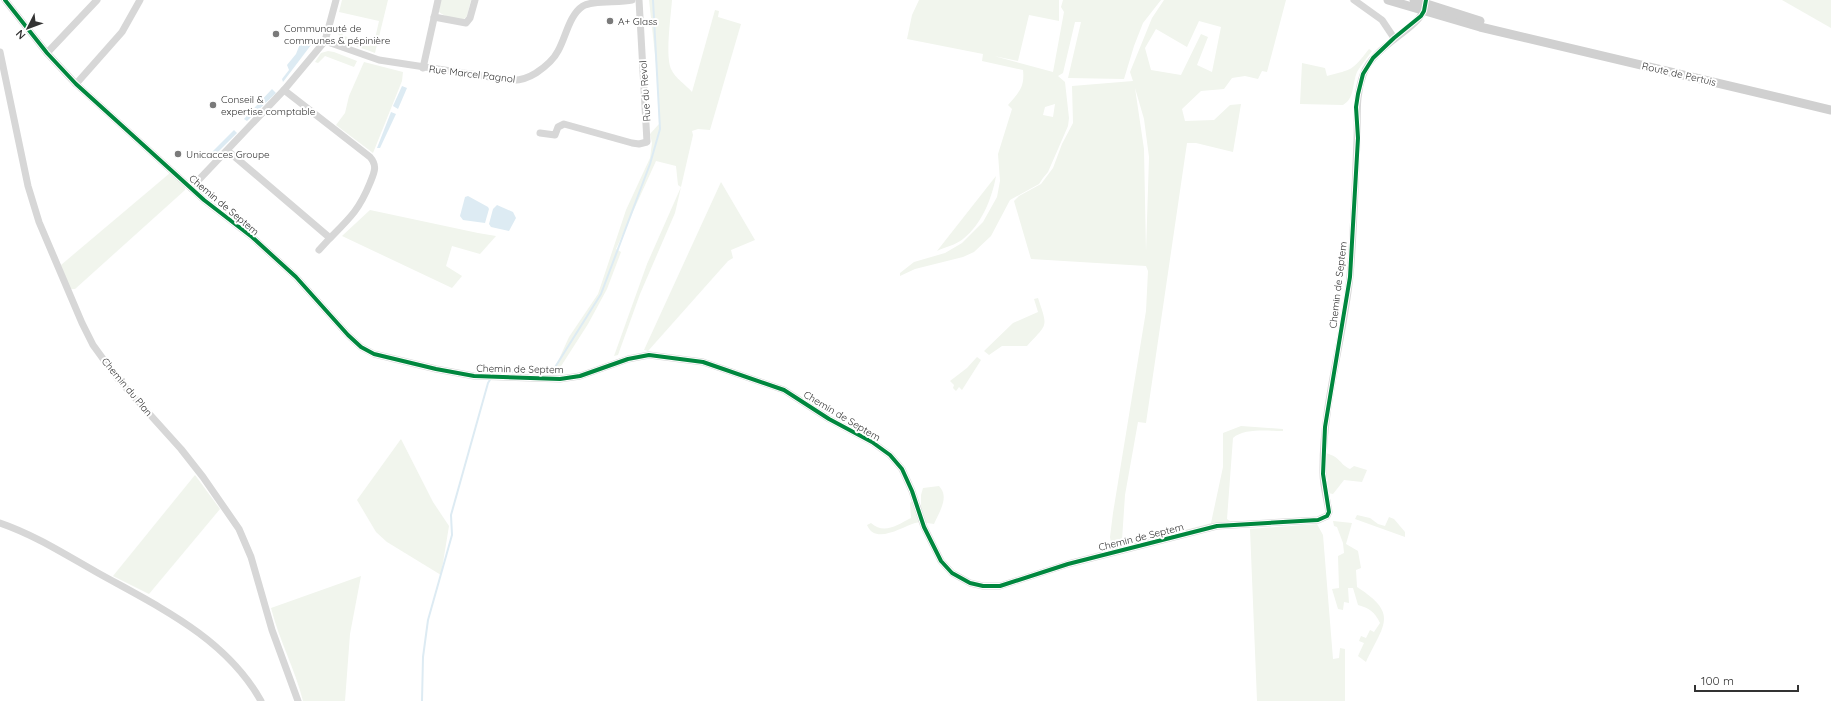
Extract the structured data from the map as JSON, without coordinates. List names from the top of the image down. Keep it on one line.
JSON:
{"streets":{"main road":["Route de Pertuis"],"street":["Rue Marcel Pagnol","Rue du Revol","Chemin de Septem","Chemin du Plan"]},"crossings":[["Route de Pertuis","Chemin de Septem"]],"places":["A+ Glass","Communauté de communes & pépinière","Conseil & expertise comptable","Unicacces Groupe"],"scale_bar":"100 m","north":"bottom left"}
